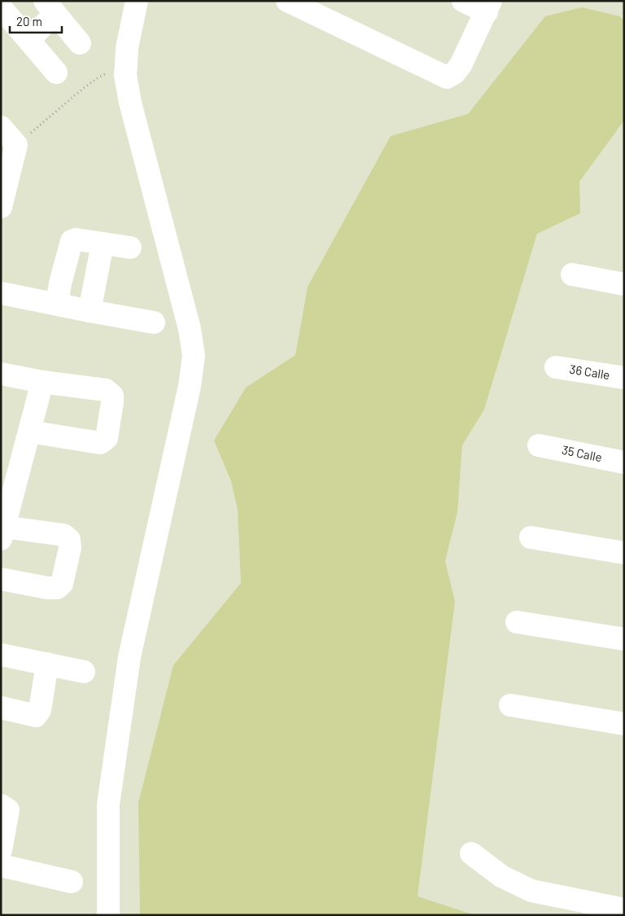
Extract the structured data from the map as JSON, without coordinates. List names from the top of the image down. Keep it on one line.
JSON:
{"streets":{"street":["36 Calle","35 Calle"]},"scale_bar":"20 m"}
